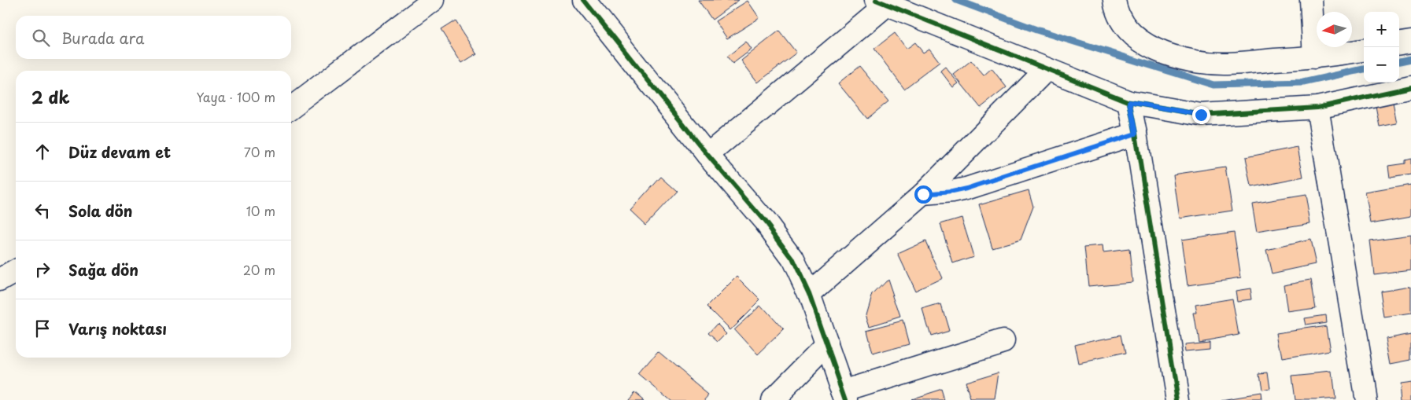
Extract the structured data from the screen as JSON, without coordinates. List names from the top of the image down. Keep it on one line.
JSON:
{"north":"left","page":{"map_buttons":["+","−"],"search":"Burada ara","heading":["2 dk","Yaya · 100 m"],"list":[["Düz devam et","70 m"],["Sola dön","10 m"],["Sağa dön","20 m"],"Varış noktası"]}}
